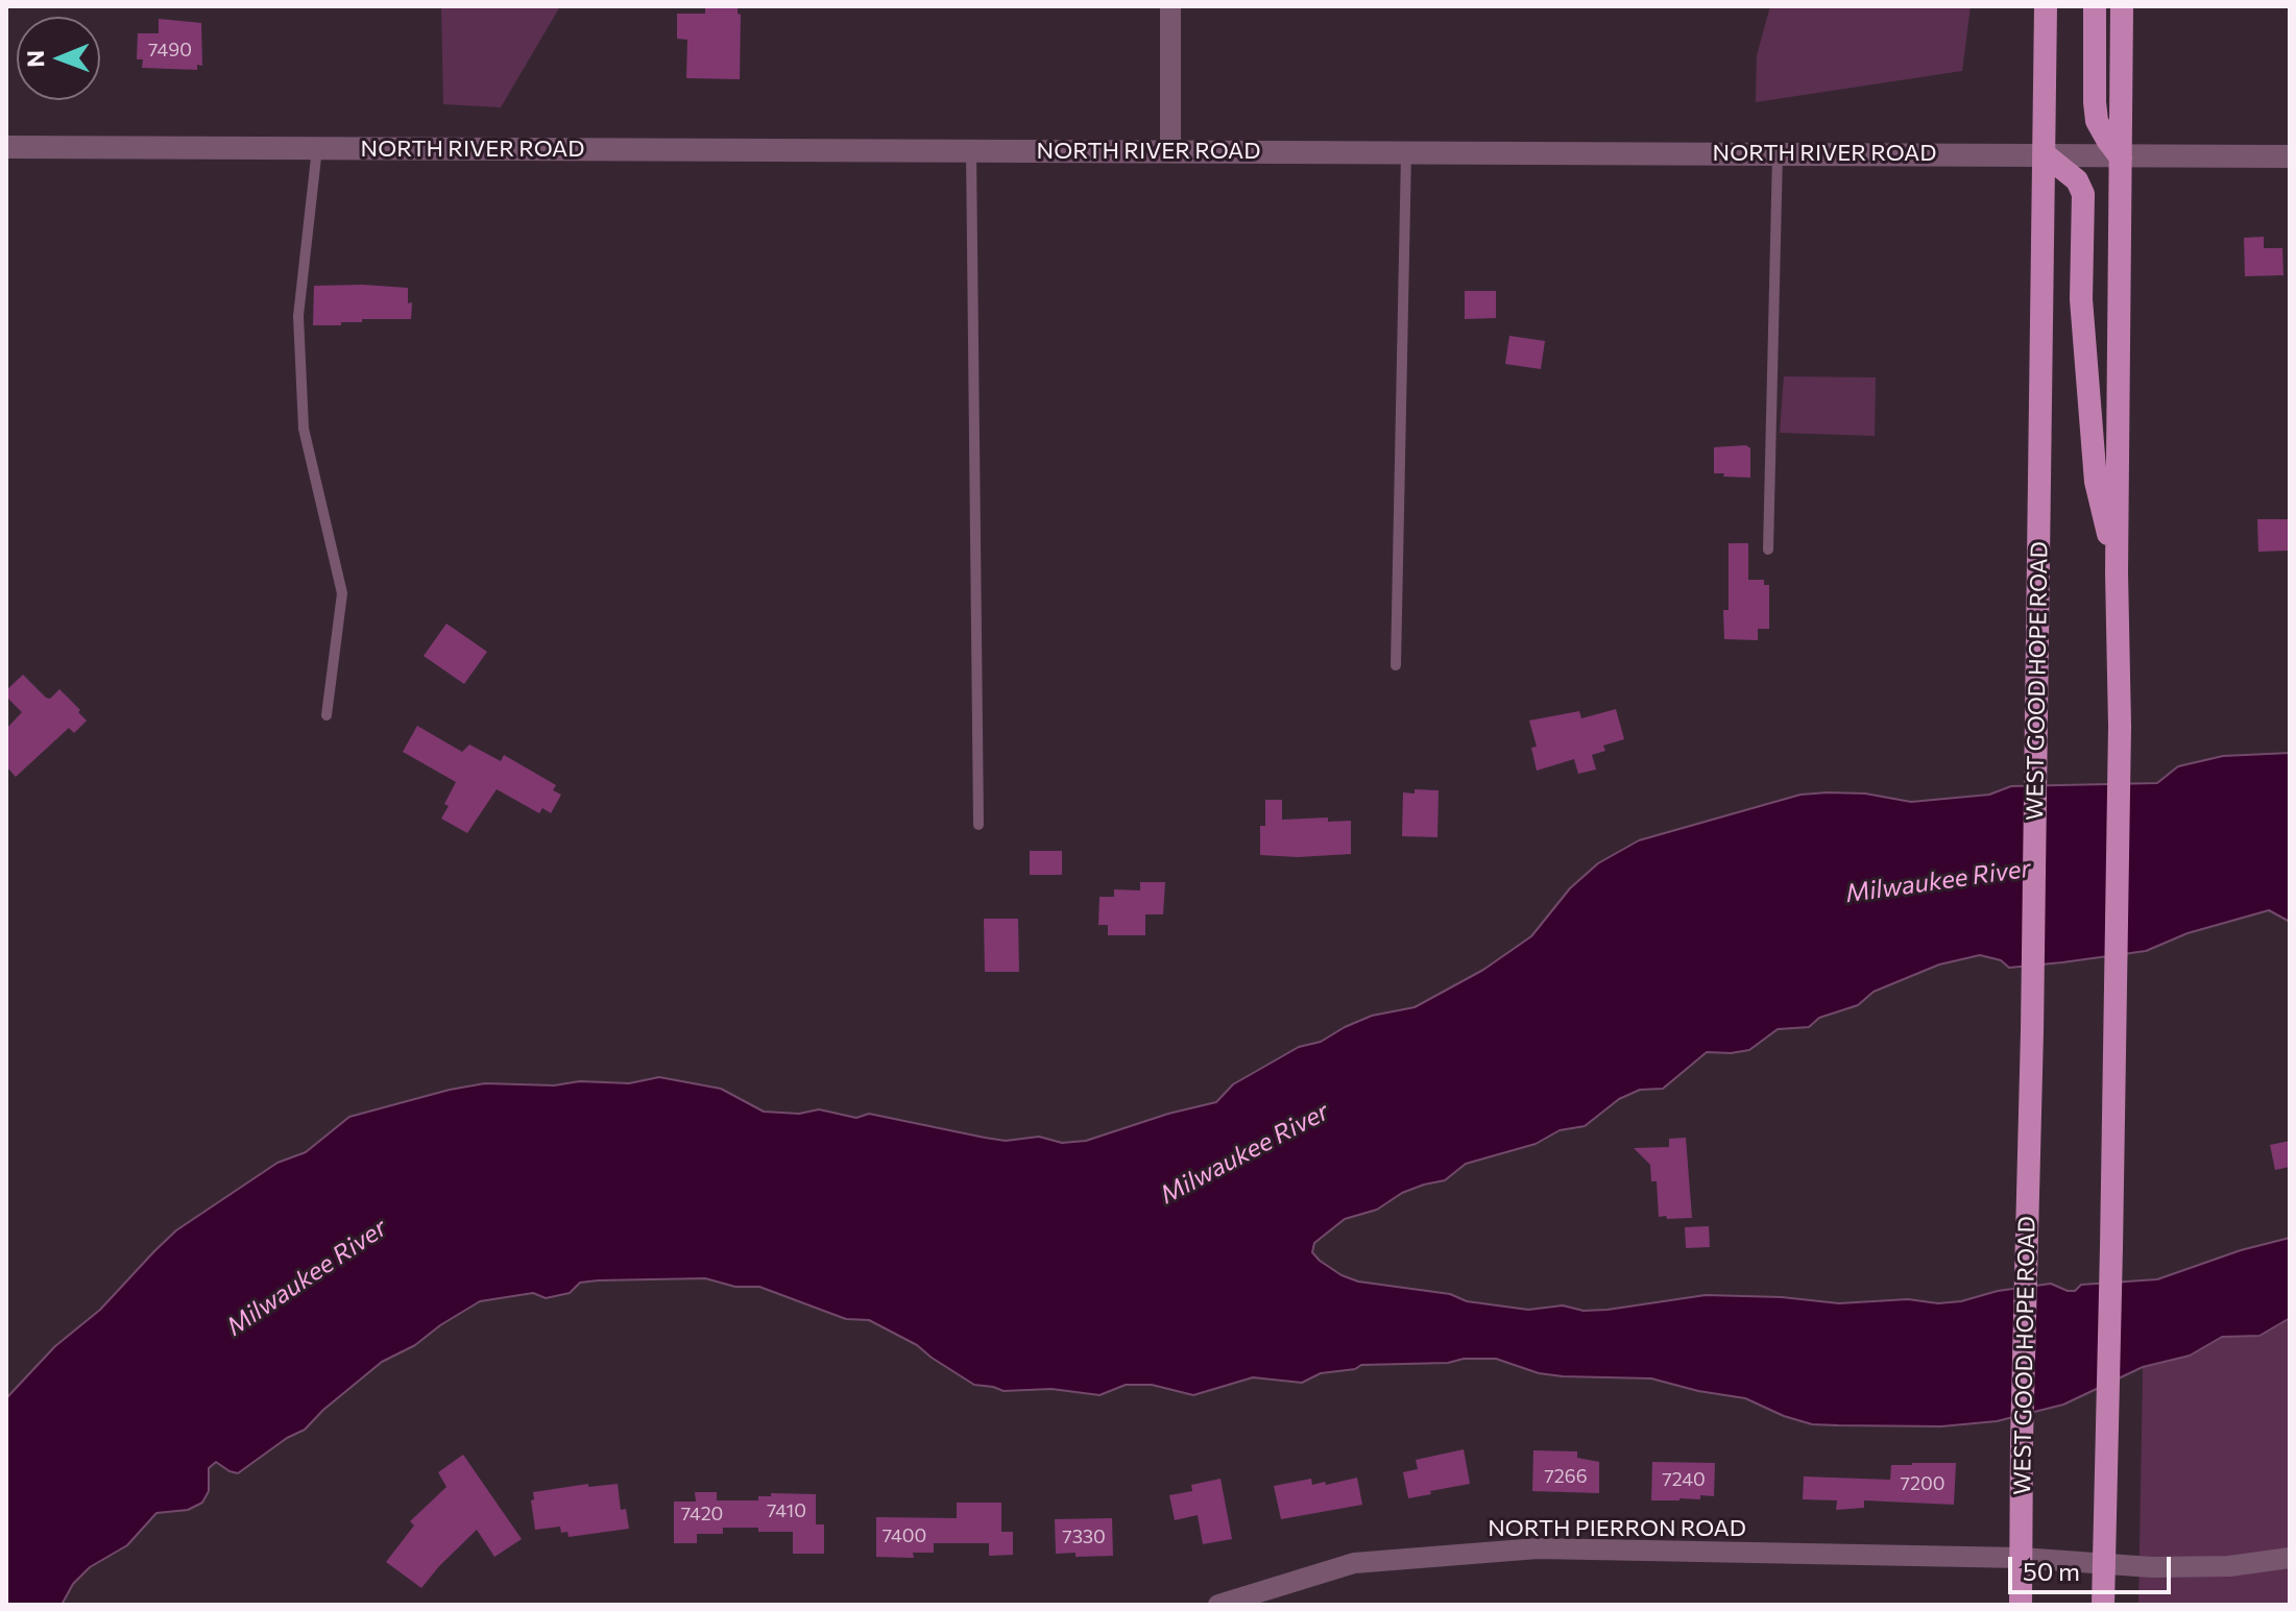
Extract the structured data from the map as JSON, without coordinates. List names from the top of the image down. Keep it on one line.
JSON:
{"streets":{"main road":["WEST GOOD HOPE ROAD"],"street":["NORTH RIVER ROAD","NORTH PIERRON ROAD"]},"crossings":[["NORTH RIVER ROAD","WEST GOOD HOPE ROAD"],["WEST GOOD HOPE ROAD","NORTH PIERRON ROAD"]],"water":["Milwaukee River"],"house_numbers":["7490","7266","7240","7200","7410","7420","7400","7330"],"scale_bar":"50 m","north":"left"}
